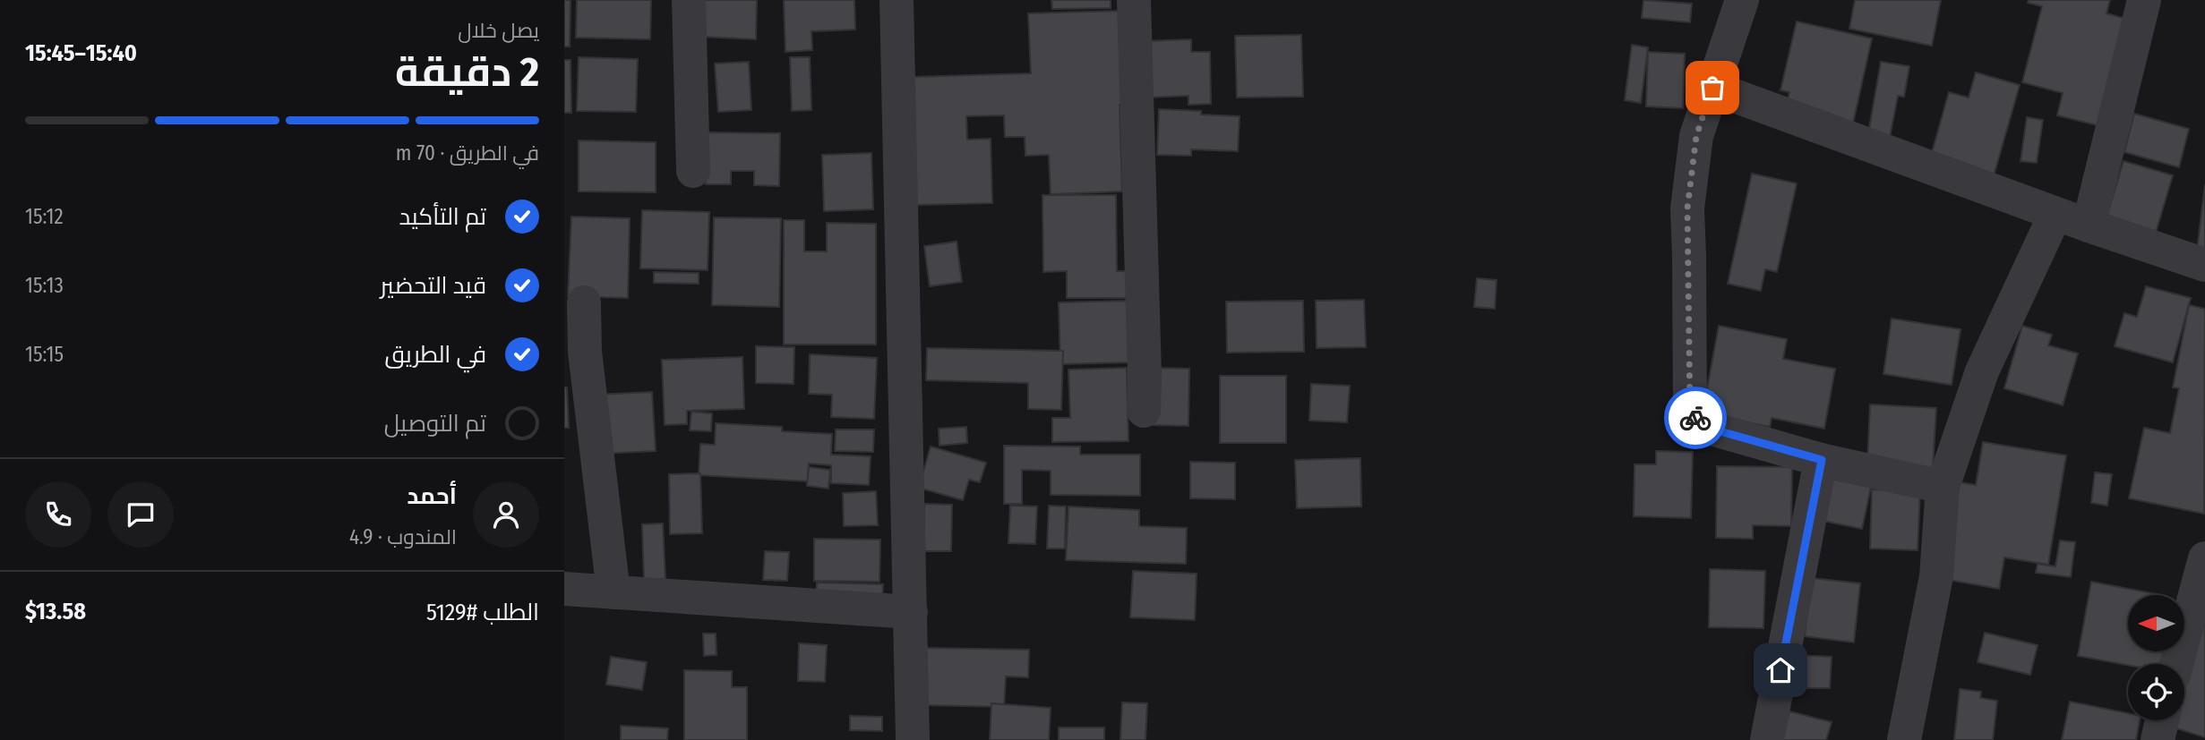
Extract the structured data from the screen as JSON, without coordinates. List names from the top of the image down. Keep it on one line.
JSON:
{"north":"left","page":{"heading":["2 دقيقة","يصل خلال","15:40–15:45"],"panel":["أحمد","المندوب · 4.9","الطلب #5129","$13.58"],"bar":"في الطريق · 70 m","list":[["تم التأكيد","15:12"],["قيد التحضير","15:13"],["في الطريق","15:15"],"تم التوصيل"]}}
